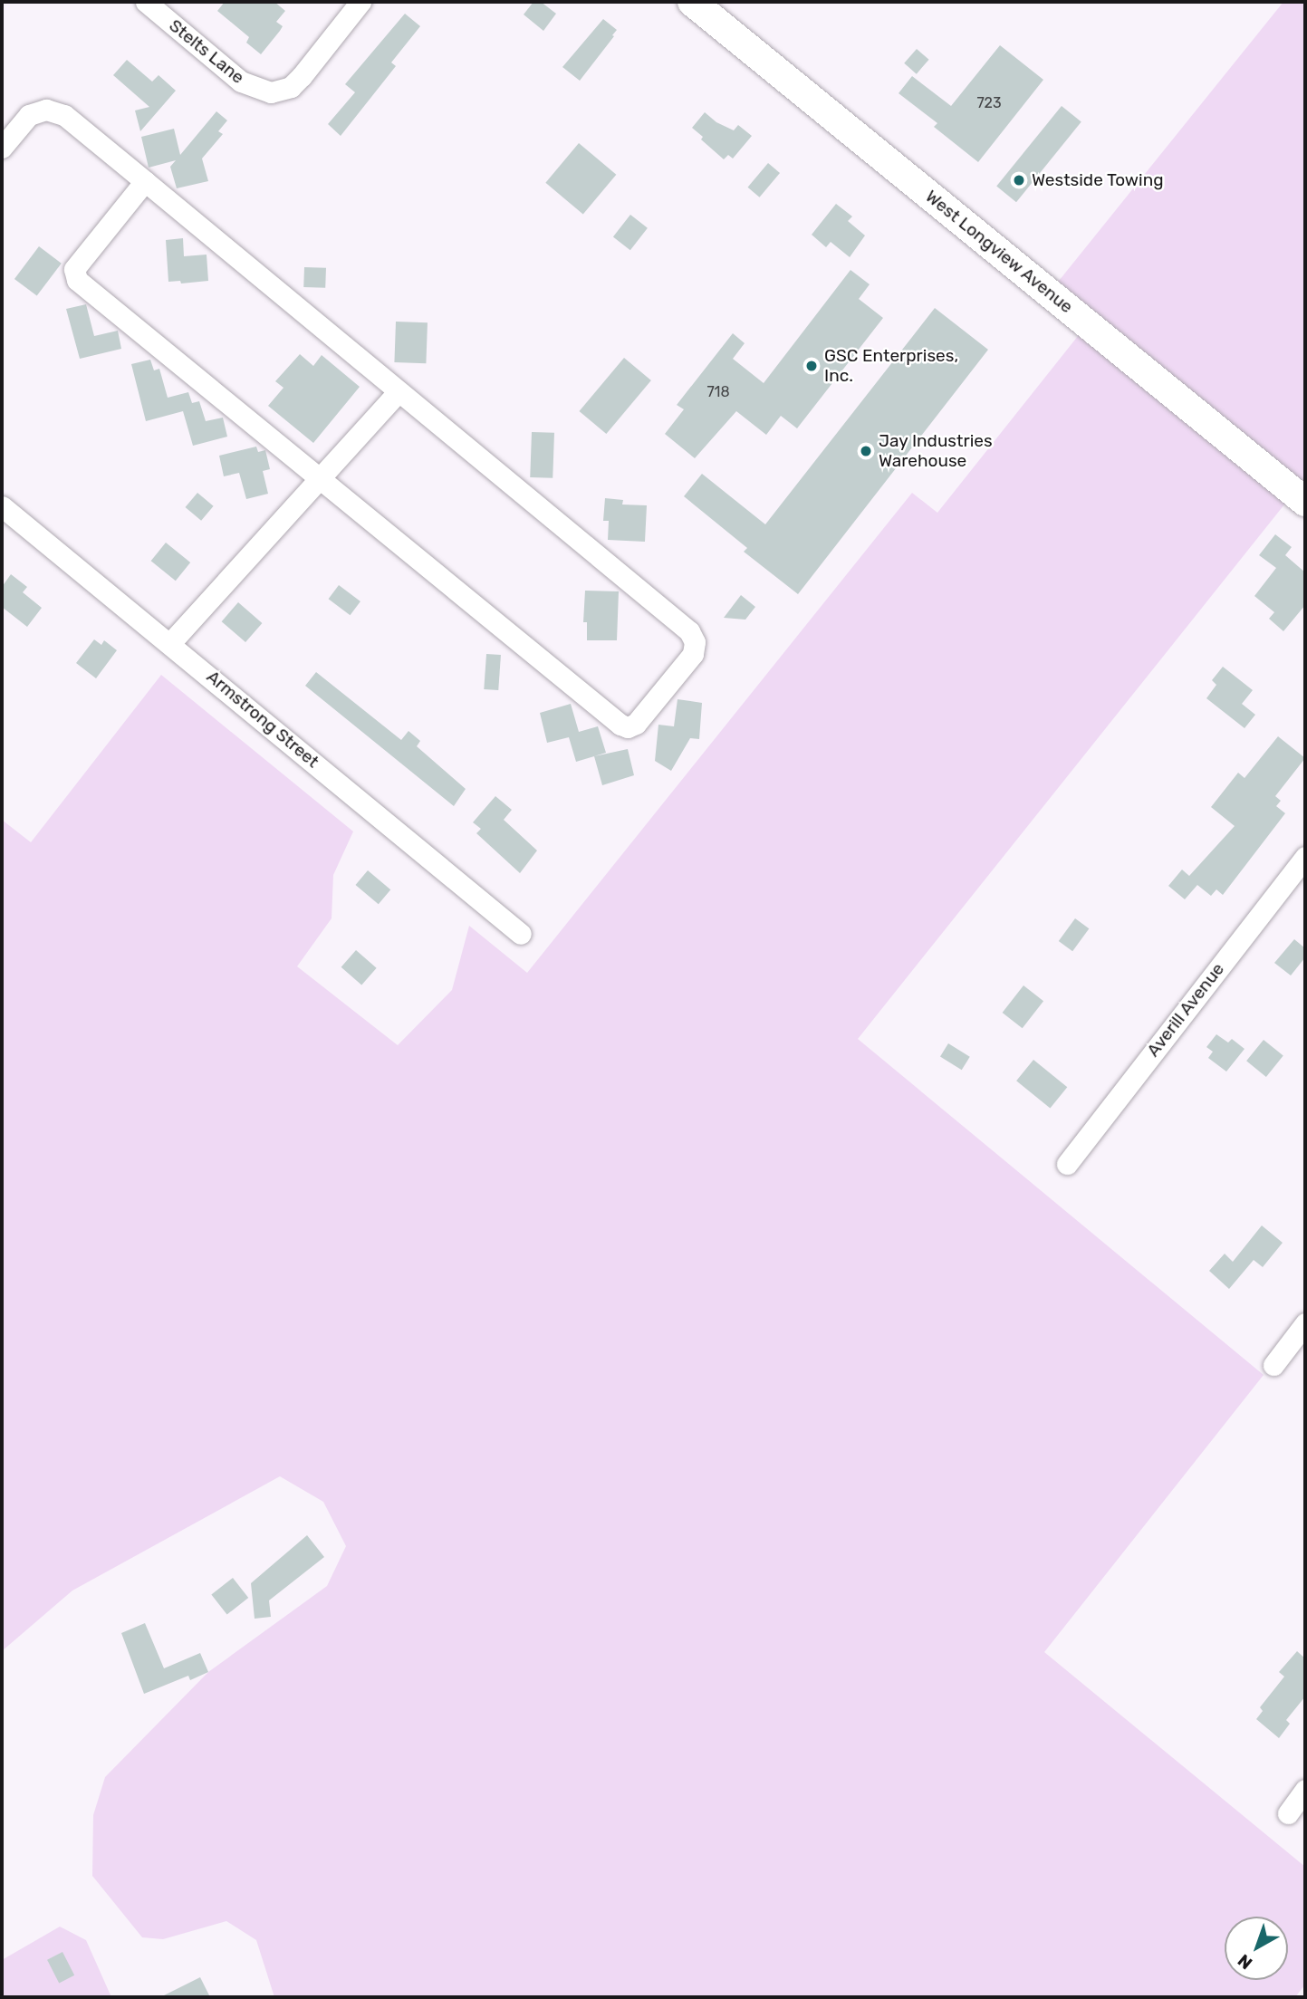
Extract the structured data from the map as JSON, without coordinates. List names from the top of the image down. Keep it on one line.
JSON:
{"streets":{"street":["Stelts Lane","West Longview Avenue","Armstrong Street","Averill Avenue"]},"places":["Westside Towing","GSC Enterprises, Inc.","Jay Industries Warehouse"],"house_numbers":["723","718"],"north":"bottom left"}
